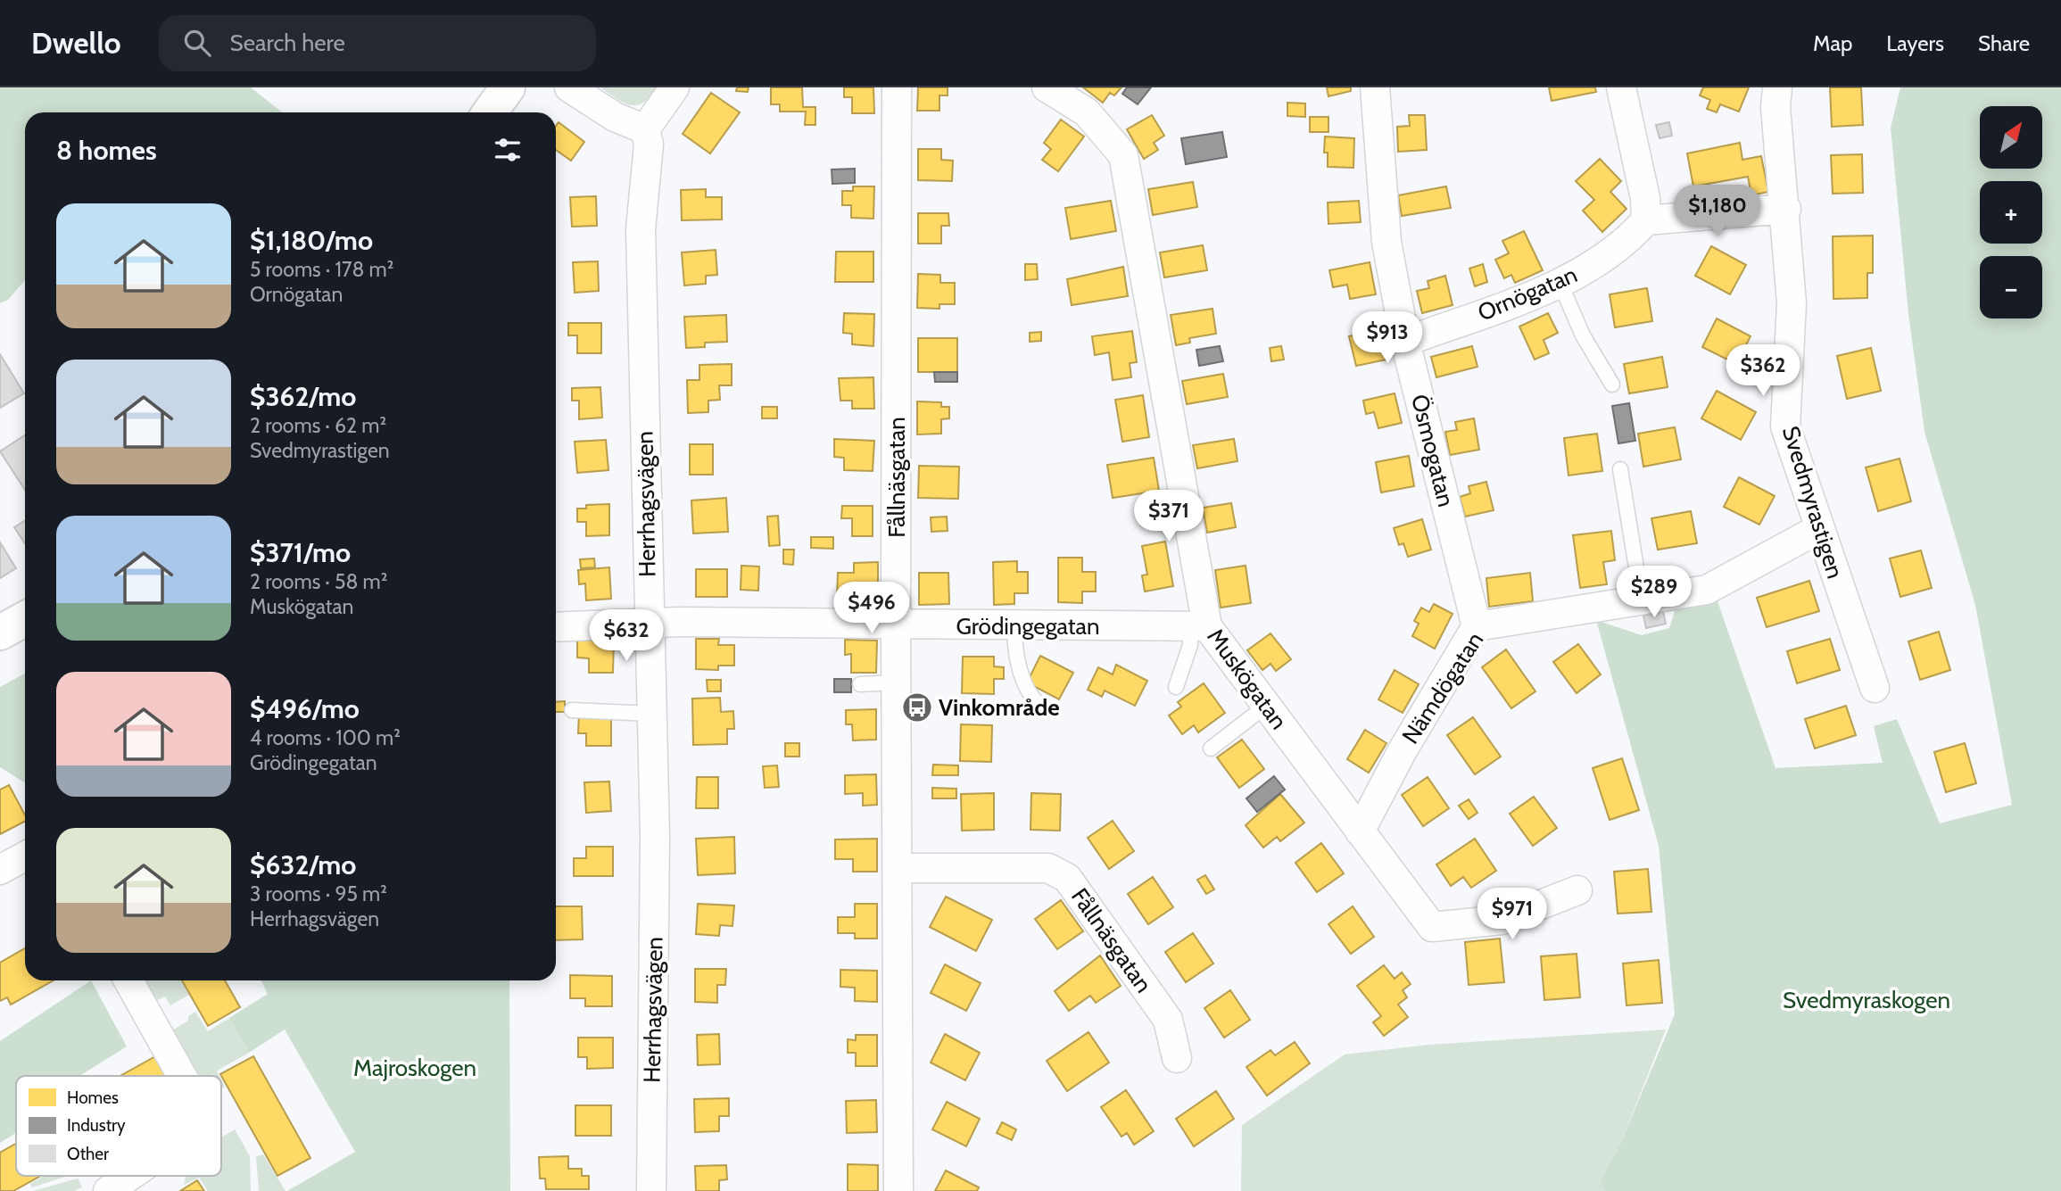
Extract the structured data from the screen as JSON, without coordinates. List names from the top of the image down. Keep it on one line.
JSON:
{"streets":{"street":["Ornögatan","Ösmogatan","Fållnäsgatan","Svedmyrastigen","Herrhagsvägen","Grödingegatan","Muskögatan","Nämdögatan"]},"crossings":[["Ornögatan","Ösmogatan"],["Ösmogatan","Nämdögatan"],["Fållnäsgatan","Grödingegatan"],["Svedmyrastigen","Nämdögatan"],["Herrhagsvägen","Grödingegatan"],["Grödingegatan","Muskögatan"],["Muskögatan","Nämdögatan"]],"parks":["Svedmyraskogen","Majroskogen"],"places":{"bus stop":["Vinkområde"]},"legend":["Homes","Industry","Other"],"north":"top right","page":{"header":"Dwello","search":"Search here","nav":["Map","Layers","Share"],"map_buttons":["+","−"],"heading":"8 homes","price":["$1,180","$913","$362","$371","$289","$496","$632","$971"],"list":[{"name":"$1,180/mo","note":"5 rooms · 178 m² · Ornögatan"},{"name":"$362/mo","note":"2 rooms · 62 m² · Svedmyrastigen"},{"name":"$371/mo","note":"2 rooms · 58 m² · Muskögatan"},{"name":"$496/mo","note":"4 rooms · 100 m² · Grödingegatan"},{"name":"$632/mo","note":"3 rooms · 95 m² · Herrhagsvägen"}]}}
